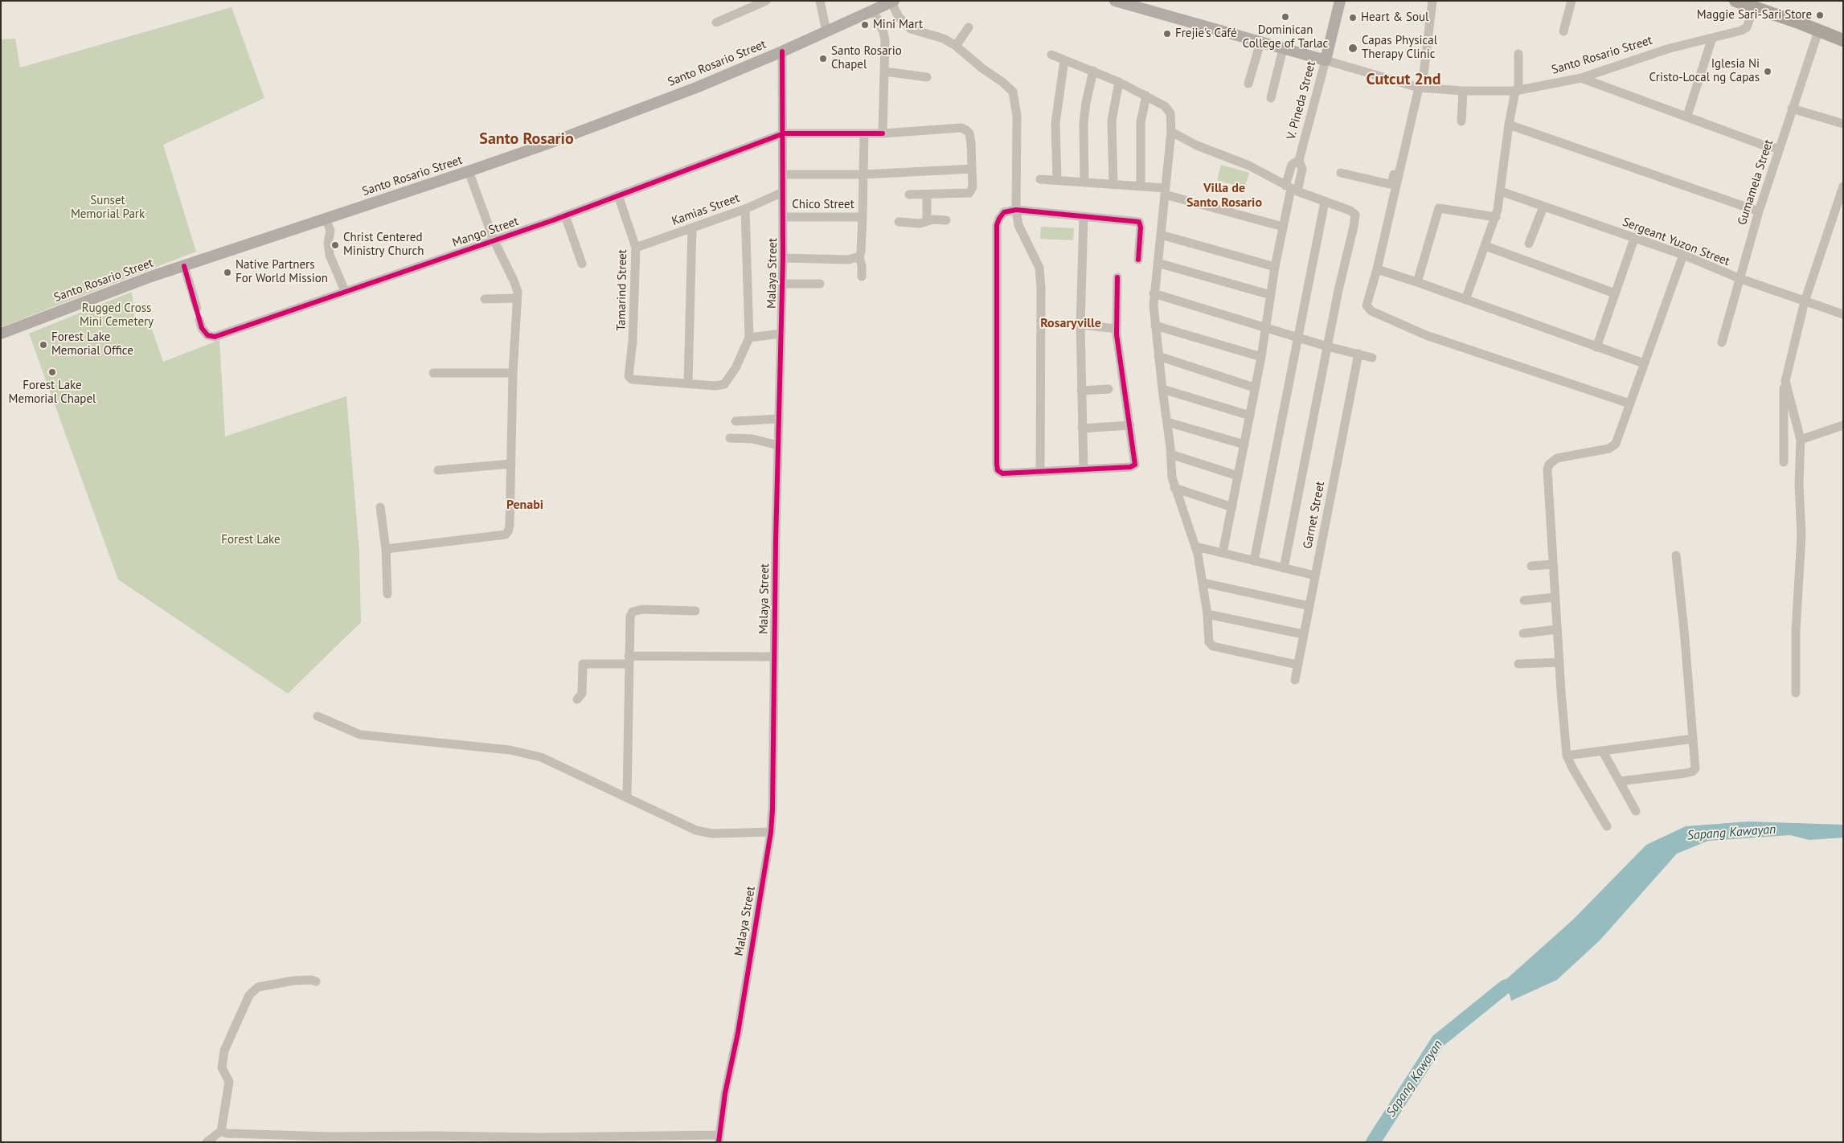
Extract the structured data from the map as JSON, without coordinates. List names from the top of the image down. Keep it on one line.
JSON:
{"streets":{"main road":["Santo Rosario Street","V. Pineda Street"],"street":["Gumamela Street","Chico Street","Kamias Street","Mango Street","Sergeant Yuzon Street","Malaya Street","Tamarind Street","Garnet Street"]},"crossings":[["Santo Rosario Street","V. Pineda Street"],["Santo Rosario Street","Malaya Street"],["Gumamela Street","Sergeant Yuzon Street"],["Chico Street","Malaya Street"],["Kamias Street","Malaya Street"],["Kamias Street","Tamarind Street"],["Mango Street","Malaya Street"],["Mango Street","Tamarind Street"]],"districts":["Cutcut 2nd","Santo Rosario","Villa de Santo Rosario","Rosaryville","Penabi"],"water":["Sapang Kawayan"],"parks":["Sunset Memorial Park","Rugged Cross Mini Cemetery","Forest Lake"],"places":["Maggie Sari-Sari Store","Dominican College of Tarlac","Heart & Soul","Mini Mart","Frejie's Café","Capas Physical Therapy Clinic","Santo Rosario Chapel","Iglesia Ni Cristo-Local ng Capas","Christ Centered Ministry Church","Native Partners For World Mission","Forest Lake Memorial Office","Forest Lake Memorial Chapel"]}
